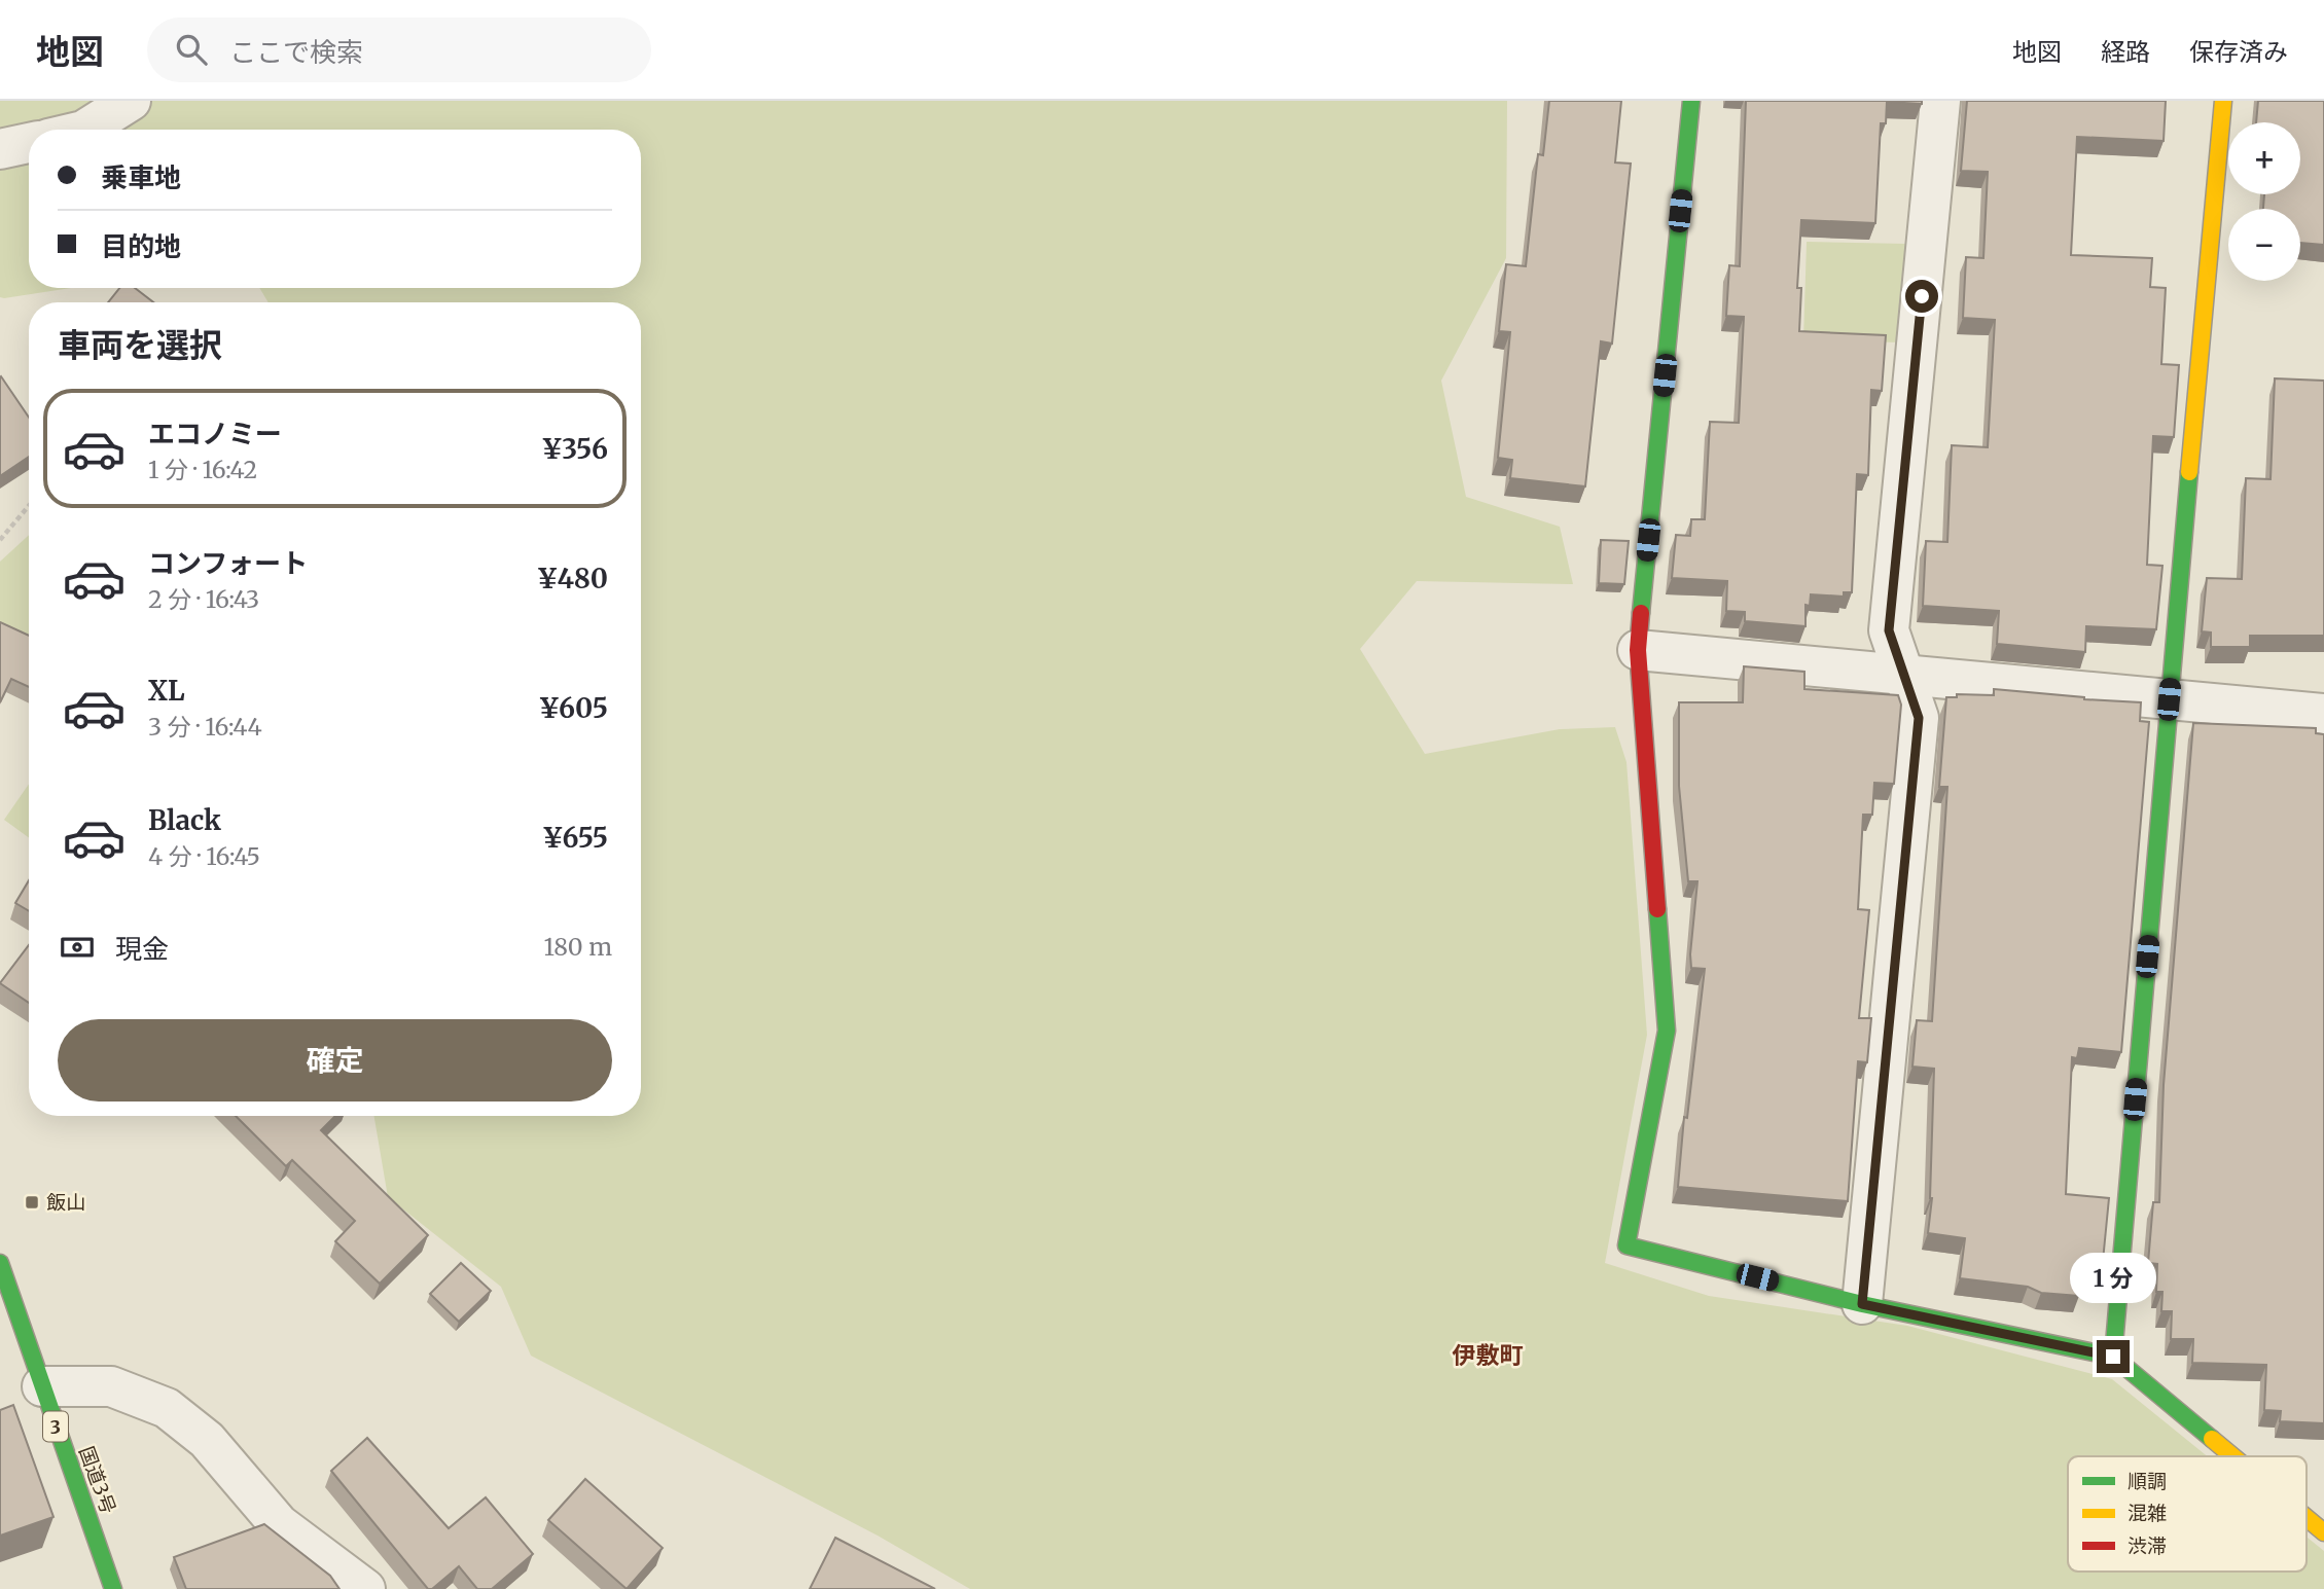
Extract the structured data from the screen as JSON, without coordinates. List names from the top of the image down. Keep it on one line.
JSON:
{"streets":{"main road":["3","国道3号"]},"districts":["伊敷町"],"places":{"transit":["飯山"]},"legend":["順調","混雑","渋滞"],"page":{"header":"地図","search":"ここで検索","nav":["地図","経路","保存済み"],"map_buttons":["+","−"],"banner":["乗車地","目的地"],"heading":"車両を選択","list":[{"name":"エコノミー","note":"1 分 · 16:42","value":"¥356"},{"name":"コンフォート","note":"2 分 · 16:43","value":"¥480"},{"name":"XL","note":"3 分 · 16:44","value":"¥605"},{"name":"Black","note":"4 分 · 16:45","value":"¥655"}],"pay":["現金","180 m"],"buttons":"確定","bubble":"1 分"}}
